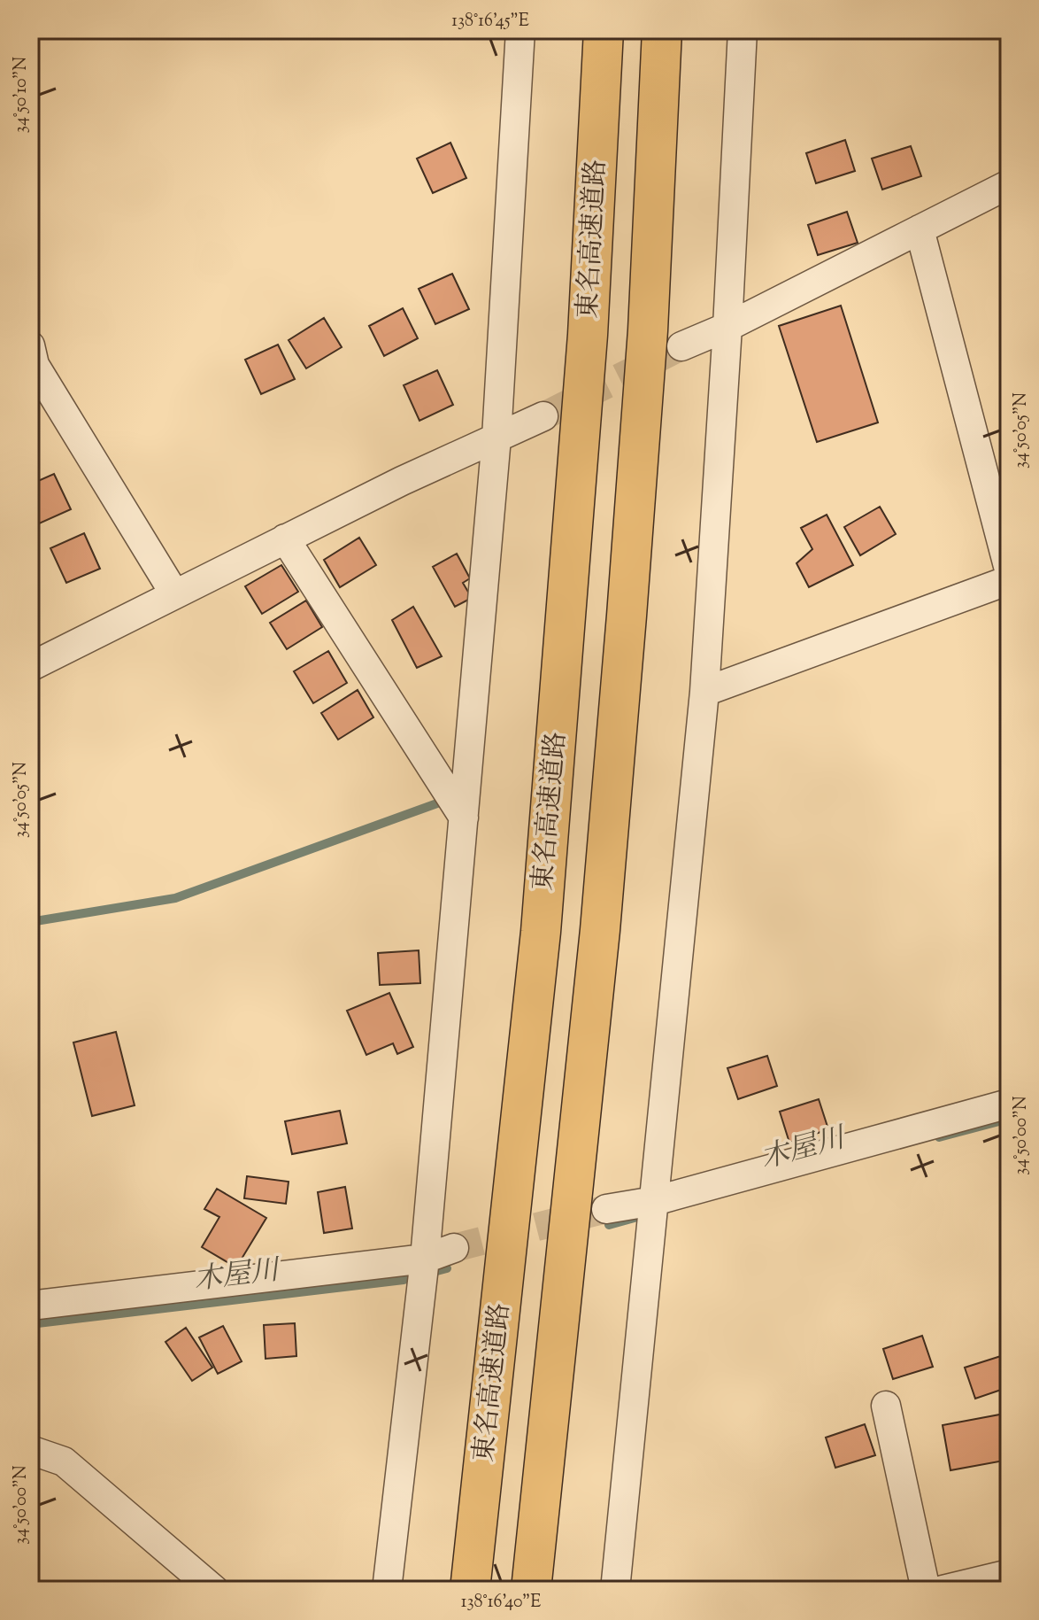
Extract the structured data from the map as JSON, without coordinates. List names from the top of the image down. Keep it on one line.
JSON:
{"streets":{"highway":["東名高速道路"]},"water":["木屋川"],"coordinates":["138°16'45\"E","34°50'10\"N","34°50'05\"N","34°50'00\"N","138°16'40\"E"]}
